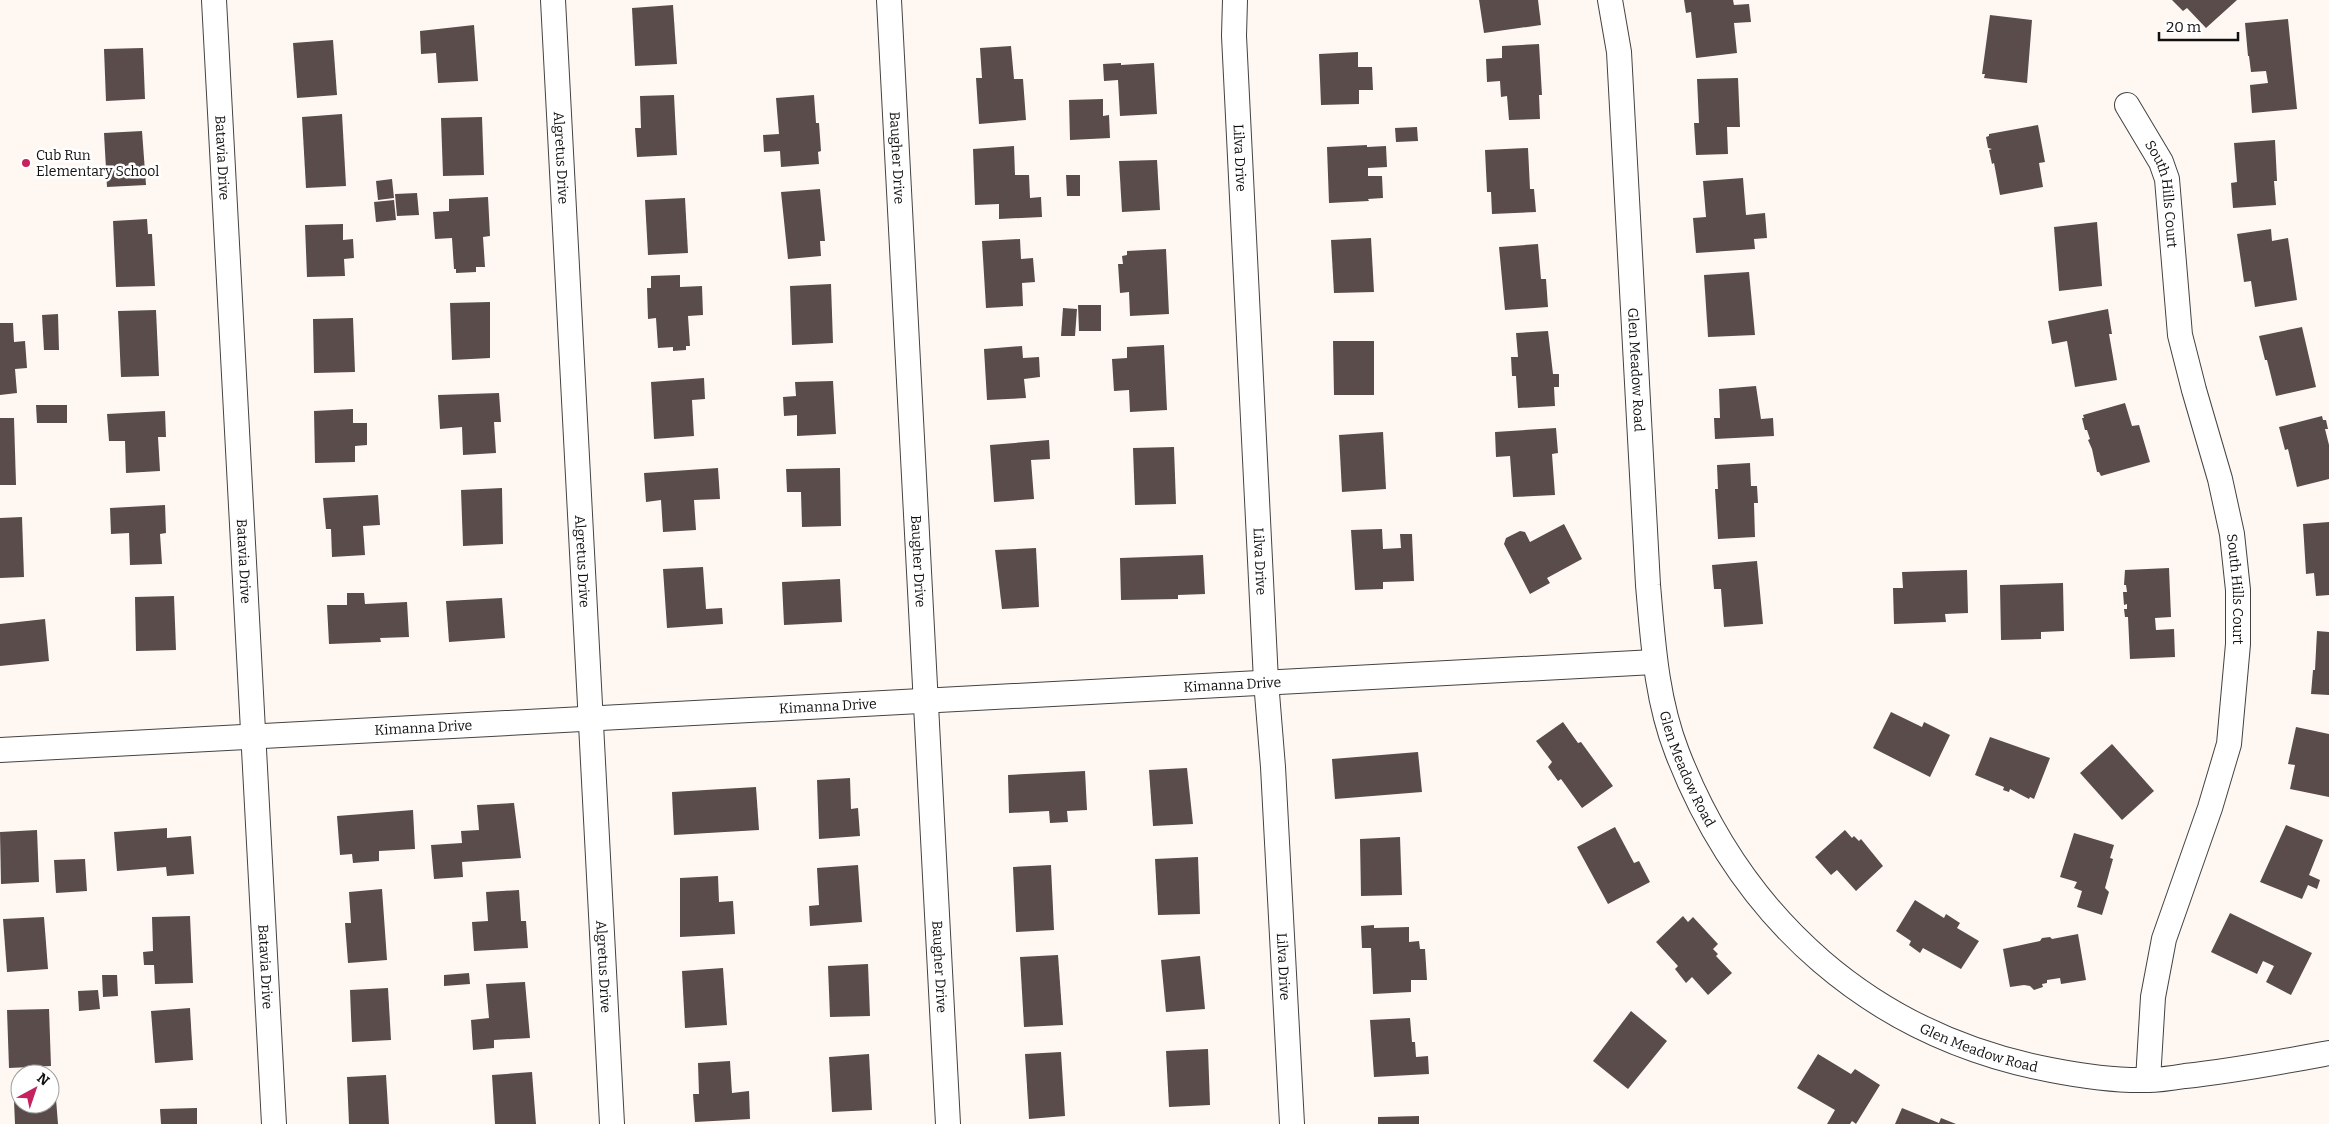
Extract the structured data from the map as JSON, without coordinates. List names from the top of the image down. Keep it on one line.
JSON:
{"streets":{"street":["Batavia Drive","Algretus Drive","Baugher Drive","Lilva Drive","South Hills Court","Glen Meadow Road","Kimanna Drive"]},"crossings":[["Batavia Drive","Kimanna Drive"],["Algretus Drive","Kimanna Drive"],["Baugher Drive","Kimanna Drive"],["Lilva Drive","Kimanna Drive"],["South Hills Court","Glen Meadow Road"],["Glen Meadow Road","Kimanna Drive"]],"places":["Cub Run Elementary School"],"scale_bar":"20 m","north":"top right"}
